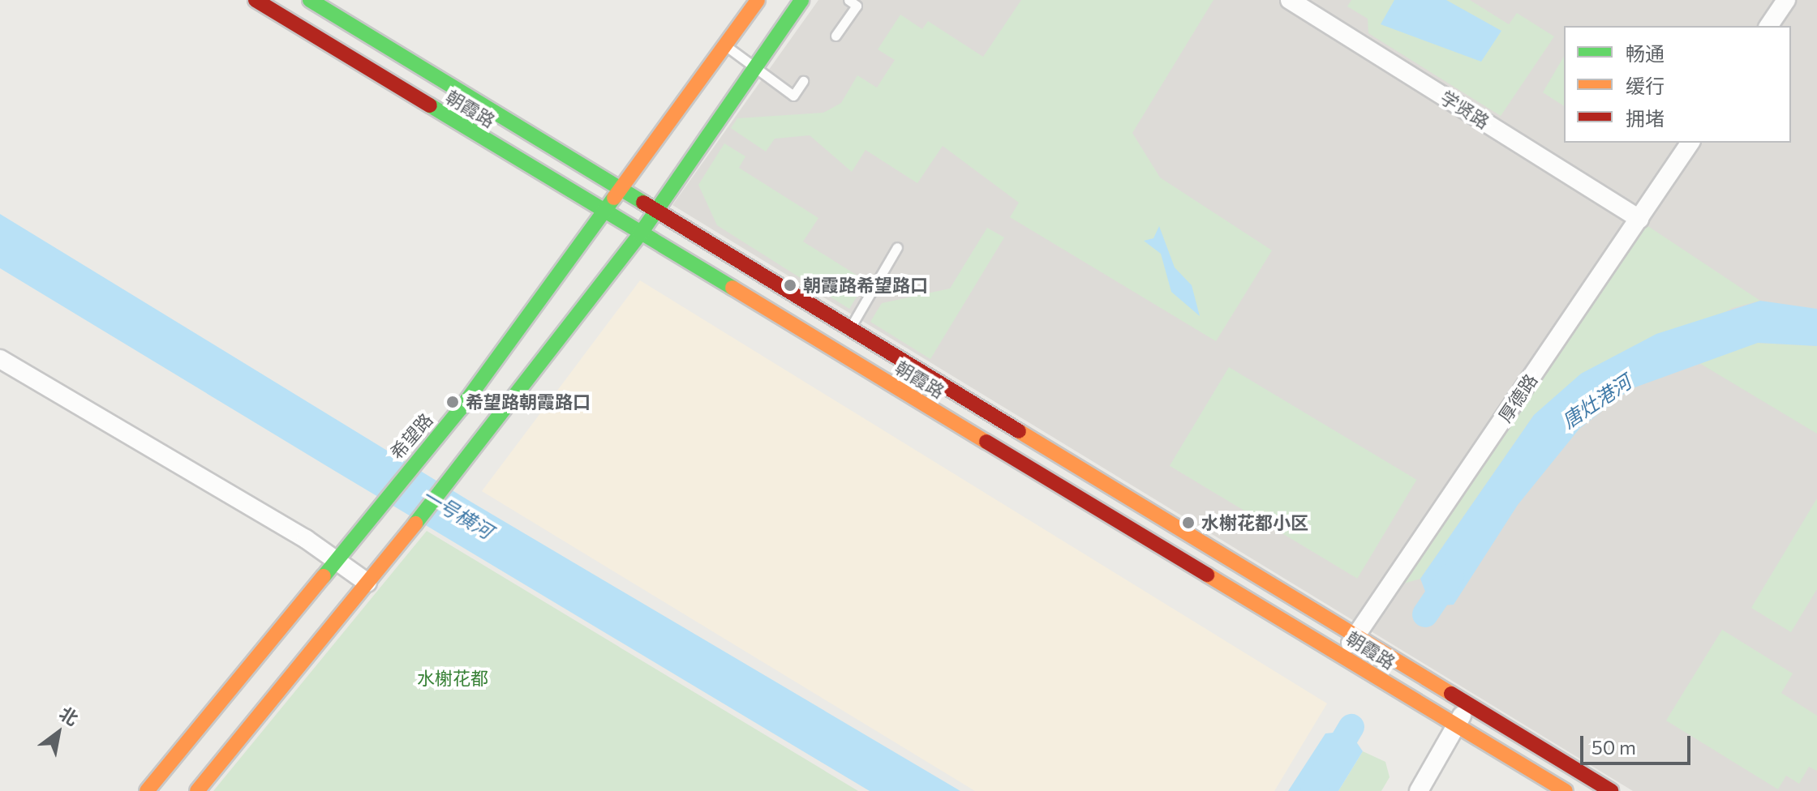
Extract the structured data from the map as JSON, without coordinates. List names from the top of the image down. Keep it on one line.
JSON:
{"streets":{"main road":["朝霞路","希望路"],"street":["学贤路","厚德路"]},"crossings":[["朝霞路","厚德路"],["朝霞路","希望路"],["学贤路","厚德路"]],"water":["唐灶港河","一号横河"],"parks":["水榭花都"],"places":["朝霞路希望路口","希望路朝霞路口","水榭花都小区"],"legend":["畅通","缓行","拥堵"],"scale_bar":"50 m","north":"top right"}
